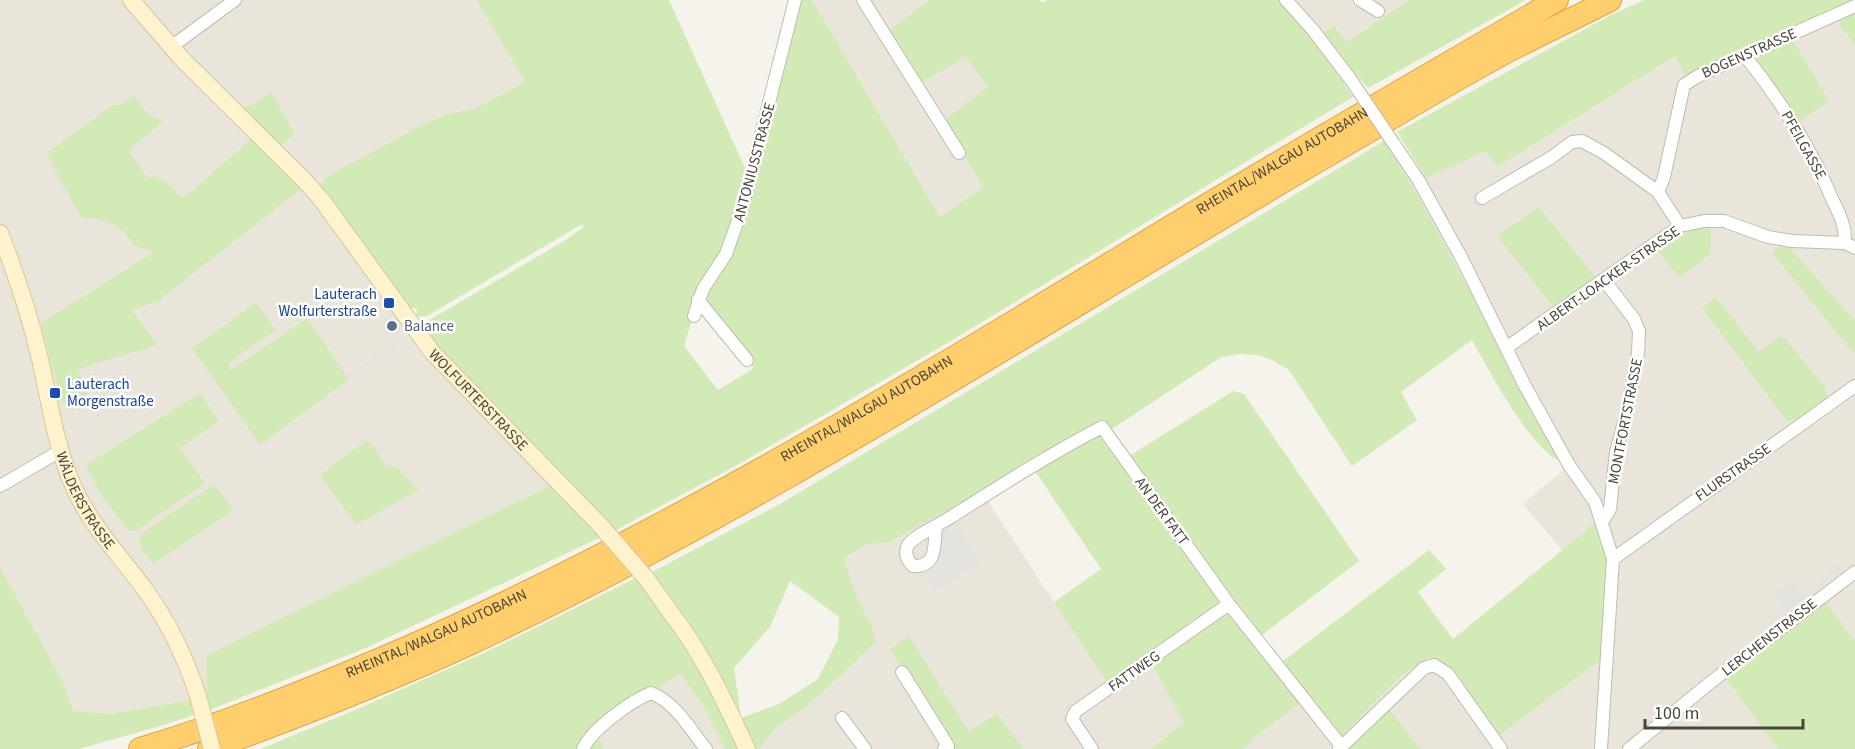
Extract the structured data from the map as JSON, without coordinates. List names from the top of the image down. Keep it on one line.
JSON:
{"streets":{"highway":["RHEINTAL/WALGAU AUTOBAHN"],"street":["BOGENSTRASSE","PFEILGASSE","ANTONIUSSTRASSE","ALBERT-LOACKER-STRASSE","WOLFURTERSTRASSE","MONTFORTSTRASSE","FLURSTRASSE","WÄLDERSTRASSE","AN DER FATT","LERCHENSTRASSE","FATTWEG"]},"crossings":[["BOGENSTRASSE","PFEILGASSE"],["PFEILGASSE","ALBERT-LOACKER-STRASSE"],["RHEINTAL/WALGAU AUTOBAHN","WÄLDERSTRASSE"],["ALBERT-LOACKER-STRASSE","MONTFORTSTRASSE"],["AN DER FATT","FATTWEG"]],"places":{"transit":["Lauterach Wolfurterstraße","Lauterach Morgenstraße"],"other":["Balance"]},"scale_bar":"100 m"}
